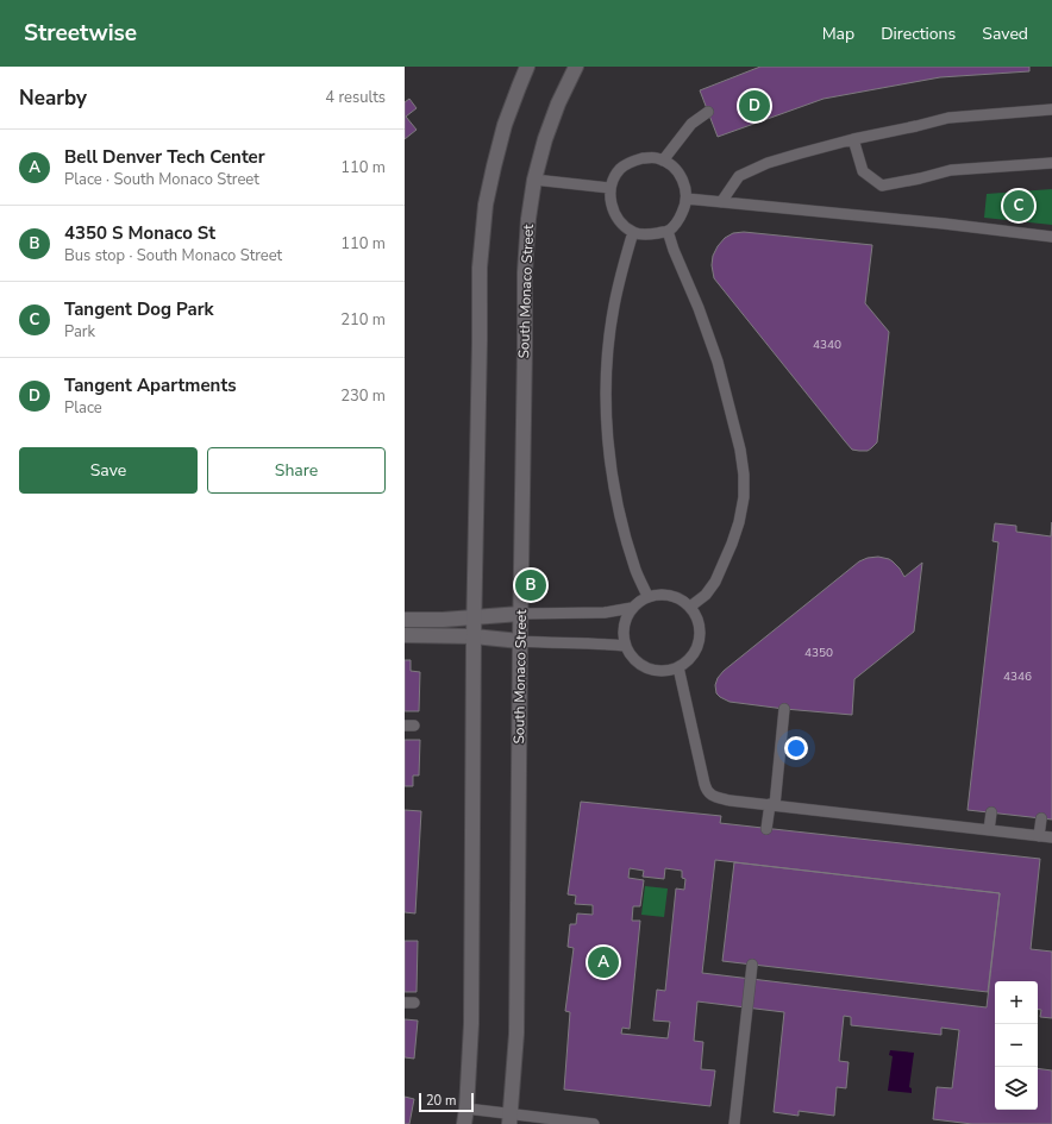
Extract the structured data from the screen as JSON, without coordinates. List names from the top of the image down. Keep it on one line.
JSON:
{"streets":{"main road":["South Monaco Street"]},"house_numbers":["4340","4350","4346"],"scale_bar":"20 m","page":{"header":"Streetwise","nav":["Map","Directions","Saved"],"heading":["Nearby","4 results"],"pins":["D","C","B","A"],"list":[{"mark":"A","name":"Bell Denver Tech Center","note":"Place · South Monaco Street","value":"110 m"},{"mark":"B","name":"4350 S Monaco St","note":"Bus stop · South Monaco Street","value":"110 m"},{"mark":"C","name":"Tangent Dog Park","note":"Park","value":"210 m"},{"mark":"D","name":"Tangent Apartments","note":"Place","value":"230 m"}],"buttons":["Save","Share"],"map_buttons":["+","−"],"scale":"20 m"}}
